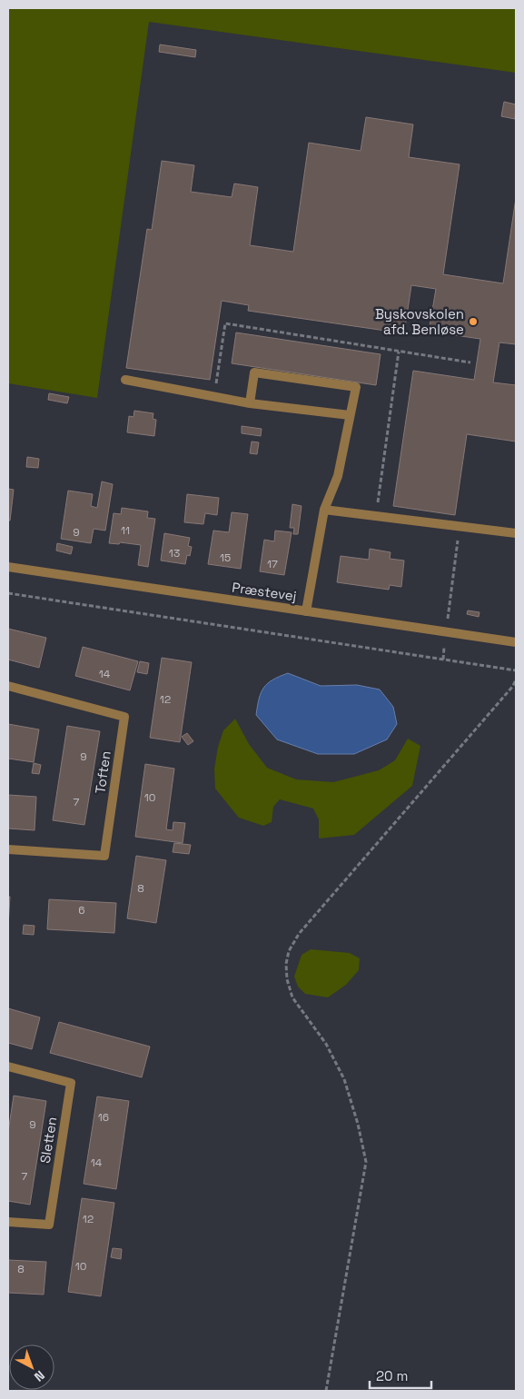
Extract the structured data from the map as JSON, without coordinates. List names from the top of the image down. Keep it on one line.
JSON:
{"streets":{"street":["Præstevej","Toften","Sletten"]},"places":["Byskovskolen afd. Benløse"],"house_numbers":["11","9","13","15","17","14","12","9","10","7","8","6","16","9","14","7","12","10","8"],"scale_bar":"20 m","north":"bottom right"}
